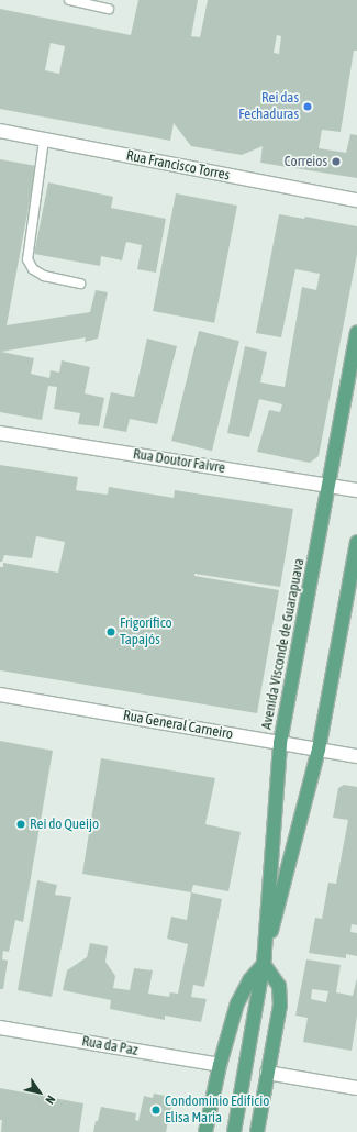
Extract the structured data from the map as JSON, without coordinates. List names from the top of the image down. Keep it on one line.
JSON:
{"streets":{"main road":["Avenida Visconde de Guarapuava"],"street":["Rua Francisco Torres","Rua Doutor Faivre","Rua General Carneiro","Rua da Paz"]},"crossings":[["Rua Doutor Faivre","Avenida Visconde de Guarapuava"],["Avenida Visconde de Guarapuava","Rua General Carneiro"]],"places":["Rei das Fechaduras","Correios","Frigorífico Tapajós","Rei do Queijo","Condomínio Edifício Elisa Maria"],"north":"bottom right"}
